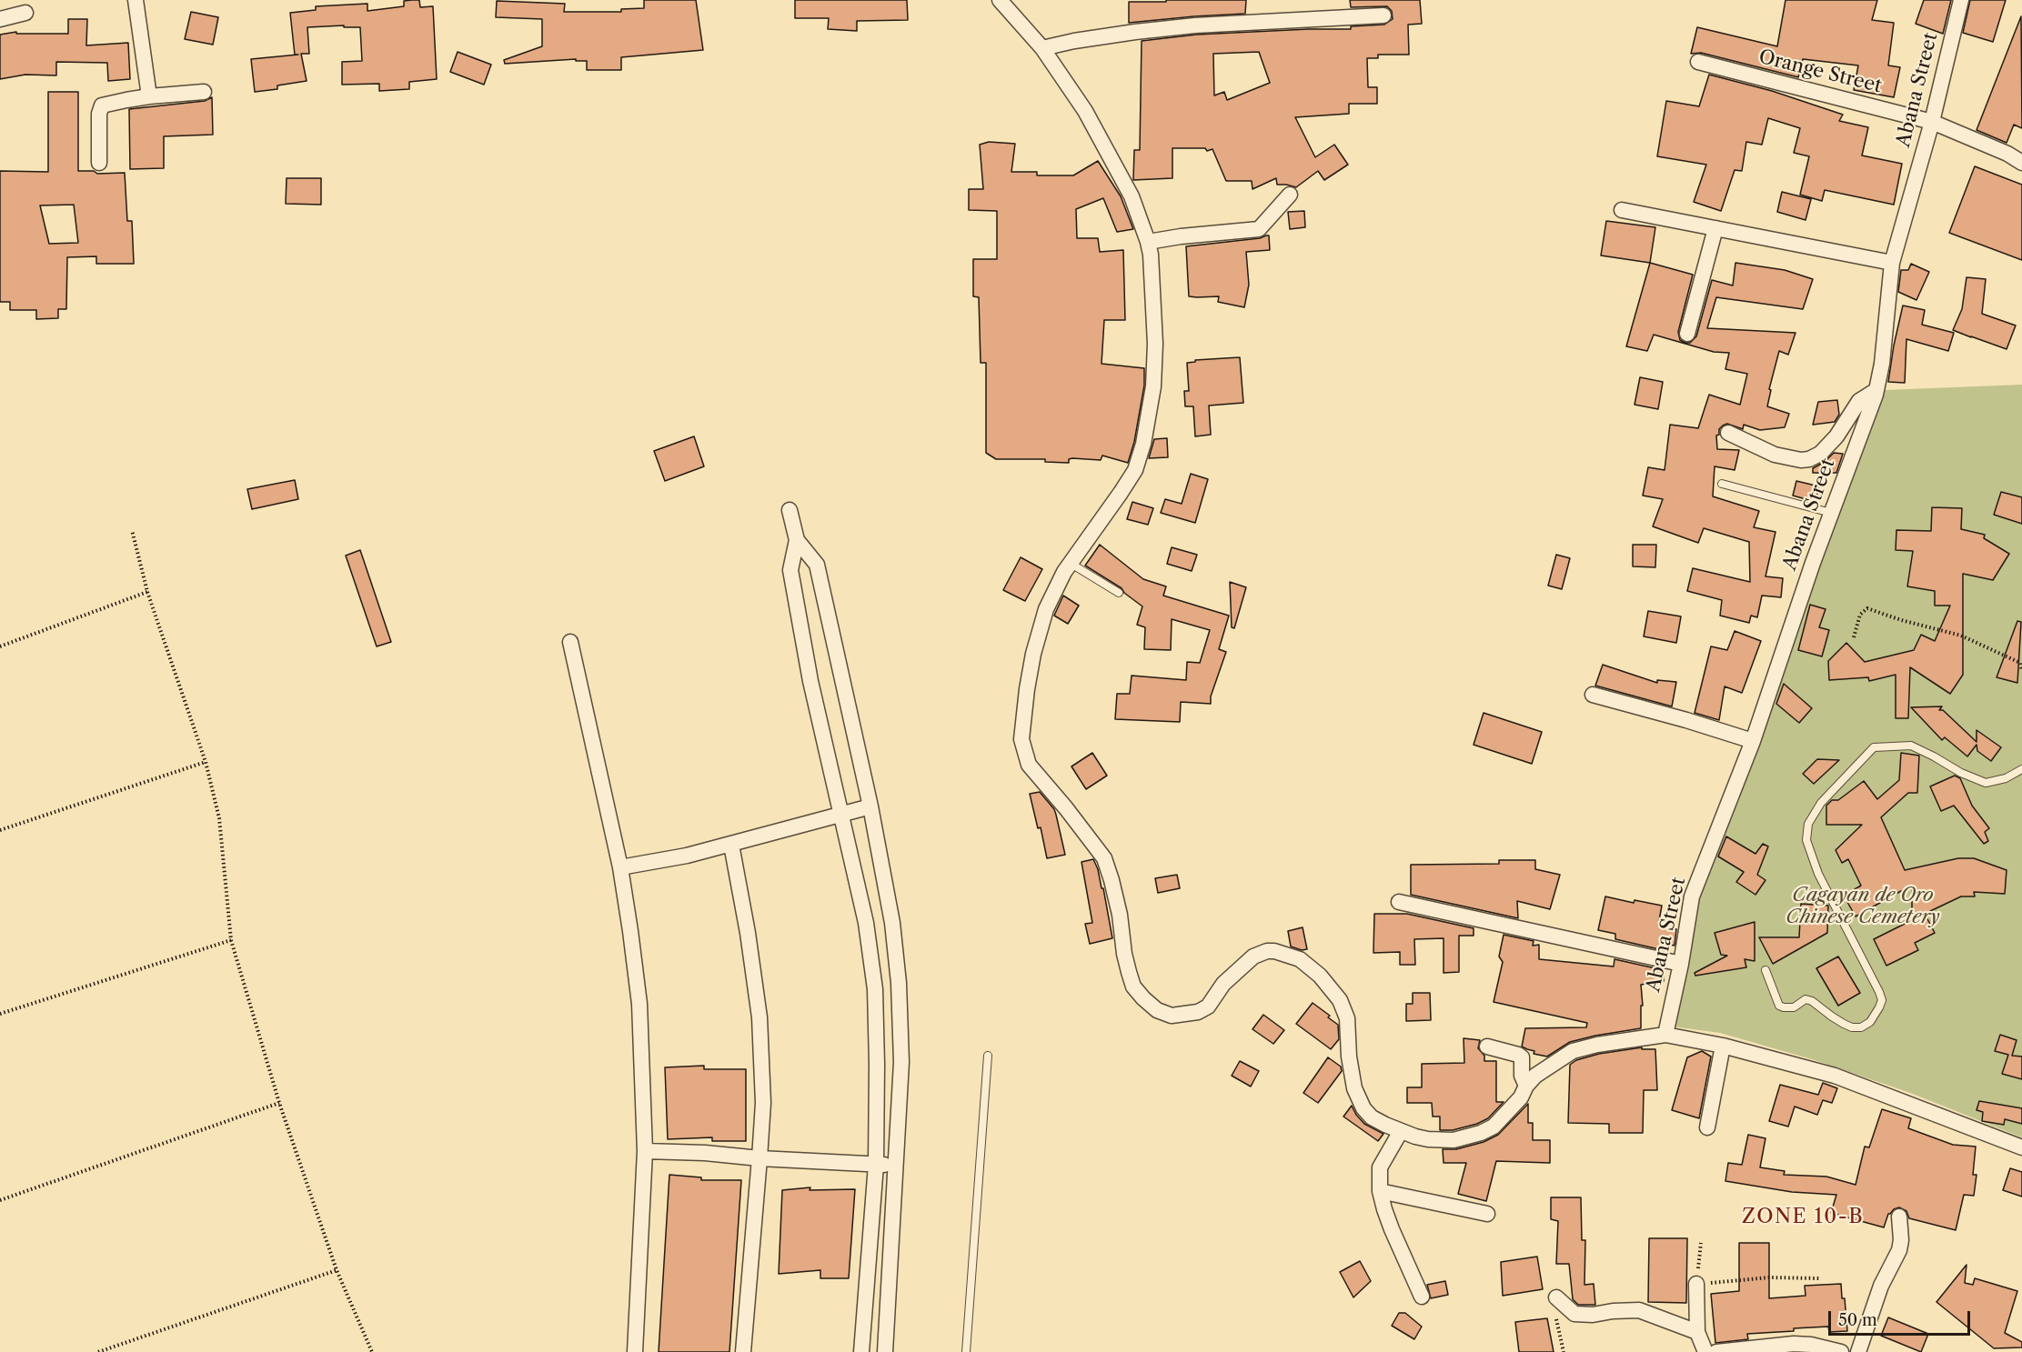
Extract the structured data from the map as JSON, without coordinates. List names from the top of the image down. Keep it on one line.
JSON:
{"streets":{"street":["Orange Street","Abana Street"]},"crossings":[["Orange Street","Abana Street"]],"districts":["ZONE 10-B"],"parks":["Cagayan de Oro Chinese Cemetery"],"scale_bar":"50 m"}
